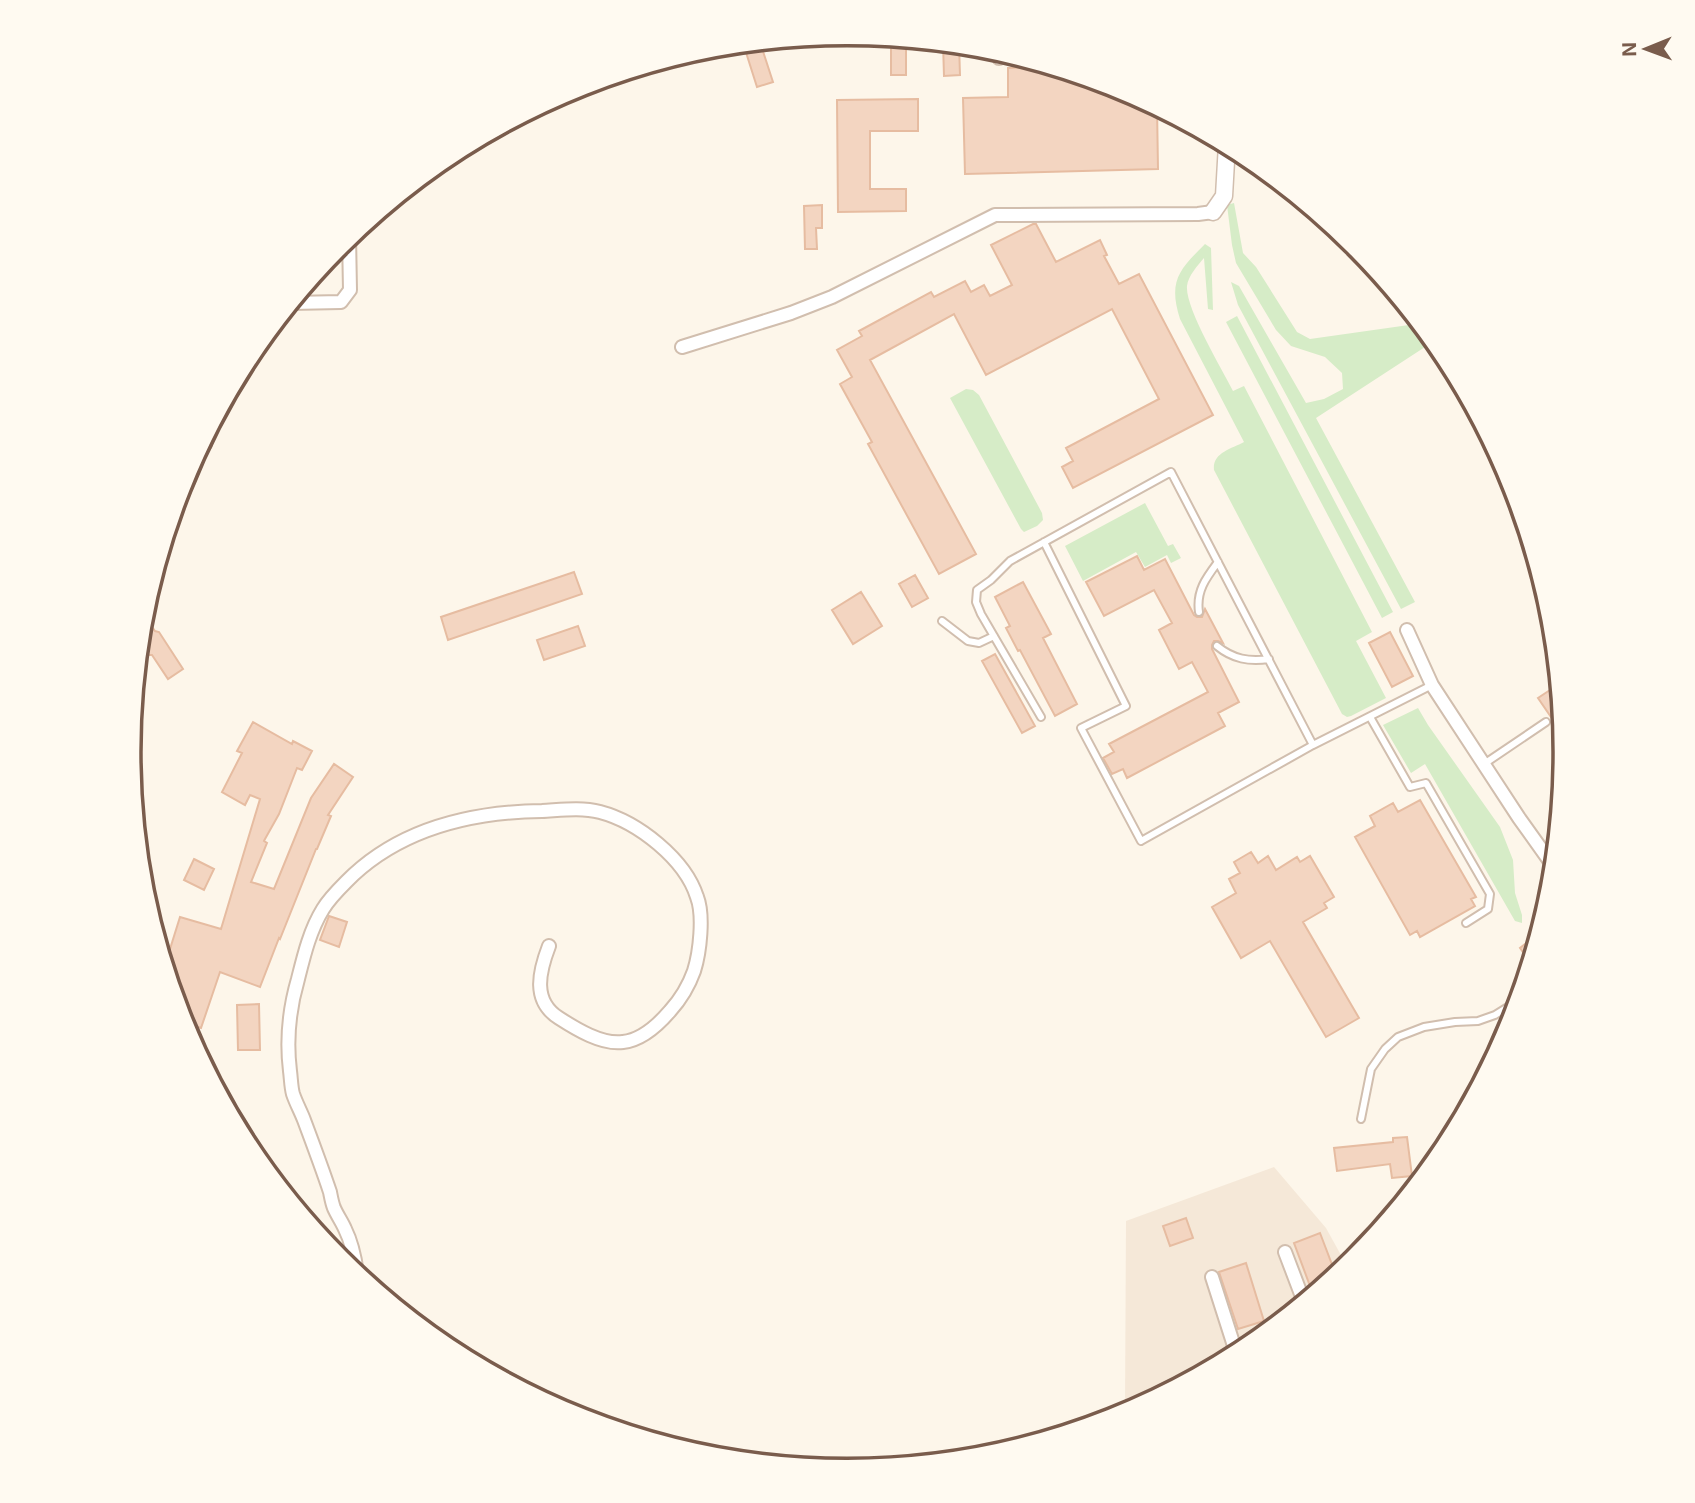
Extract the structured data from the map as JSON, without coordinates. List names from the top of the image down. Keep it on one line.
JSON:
{"north":"left"}
